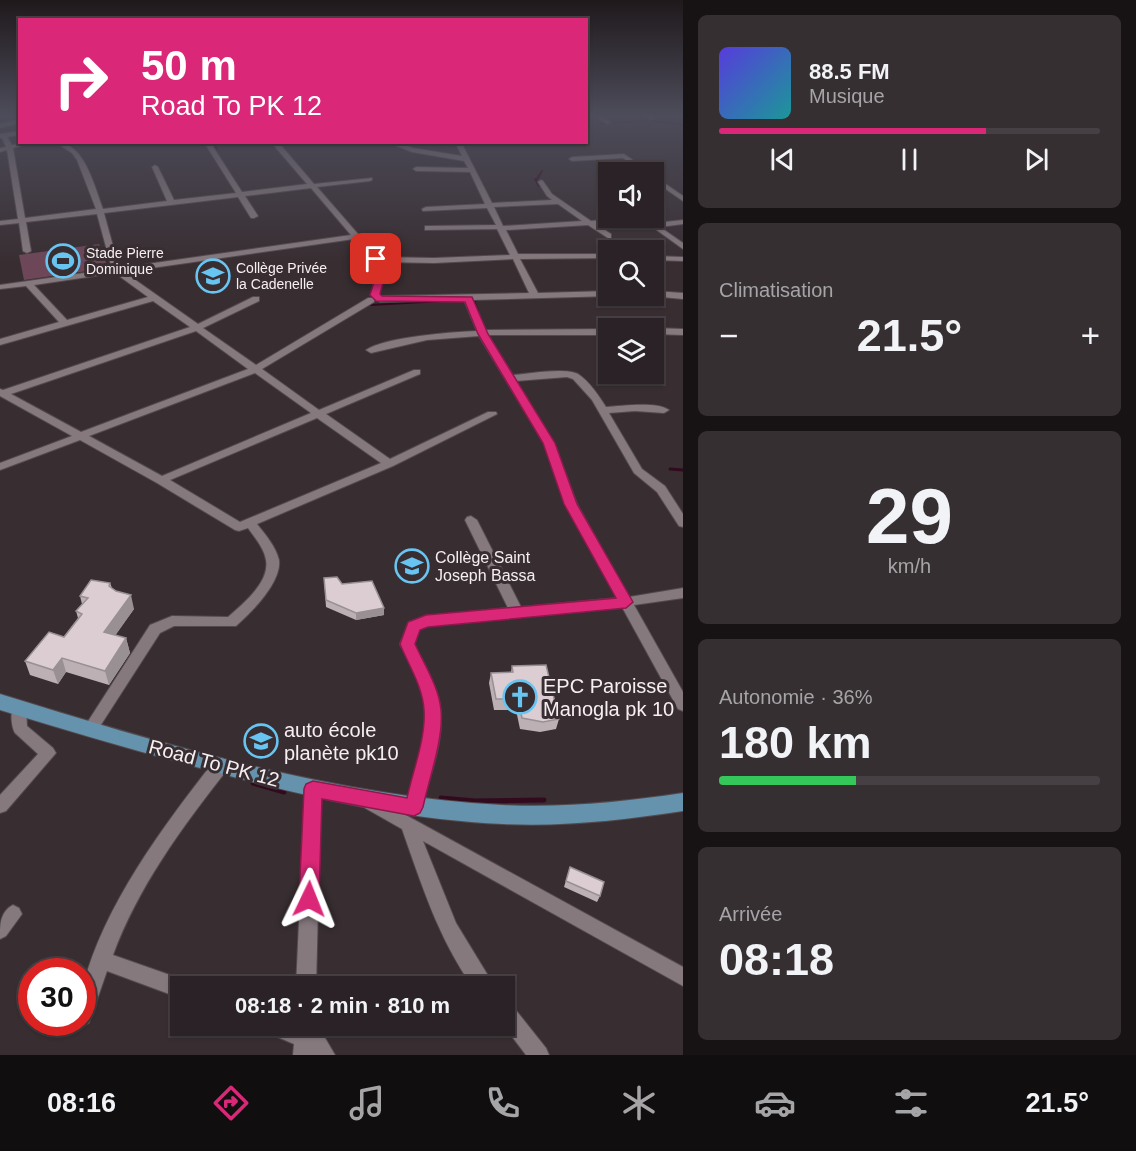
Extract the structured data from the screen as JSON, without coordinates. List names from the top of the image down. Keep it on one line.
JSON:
{"streets":{"main road":["Road To PK 12"]},"places":{"sports":["Stade Pierre Dominique"],"school or university":["Collège Privée la Cadenelle","Collège Saint Joseph Bassa","auto école planète pk10"],"church":["EPC Paroisse Manogla pk 10"]},"page":{"turn":["50 m","Road To PK 12"],"song":["88.5 FM","Musique"],"tile":["Climatisation",["29","km/h"],["Autonomie · 36%","180 km"],["Arrivée","08:18"]],"heat":["−","21.5°","+"],"limit":"30","trip":"08:18 · 2 min · 810 m","tabs":["08:16","21.5°"]}}
